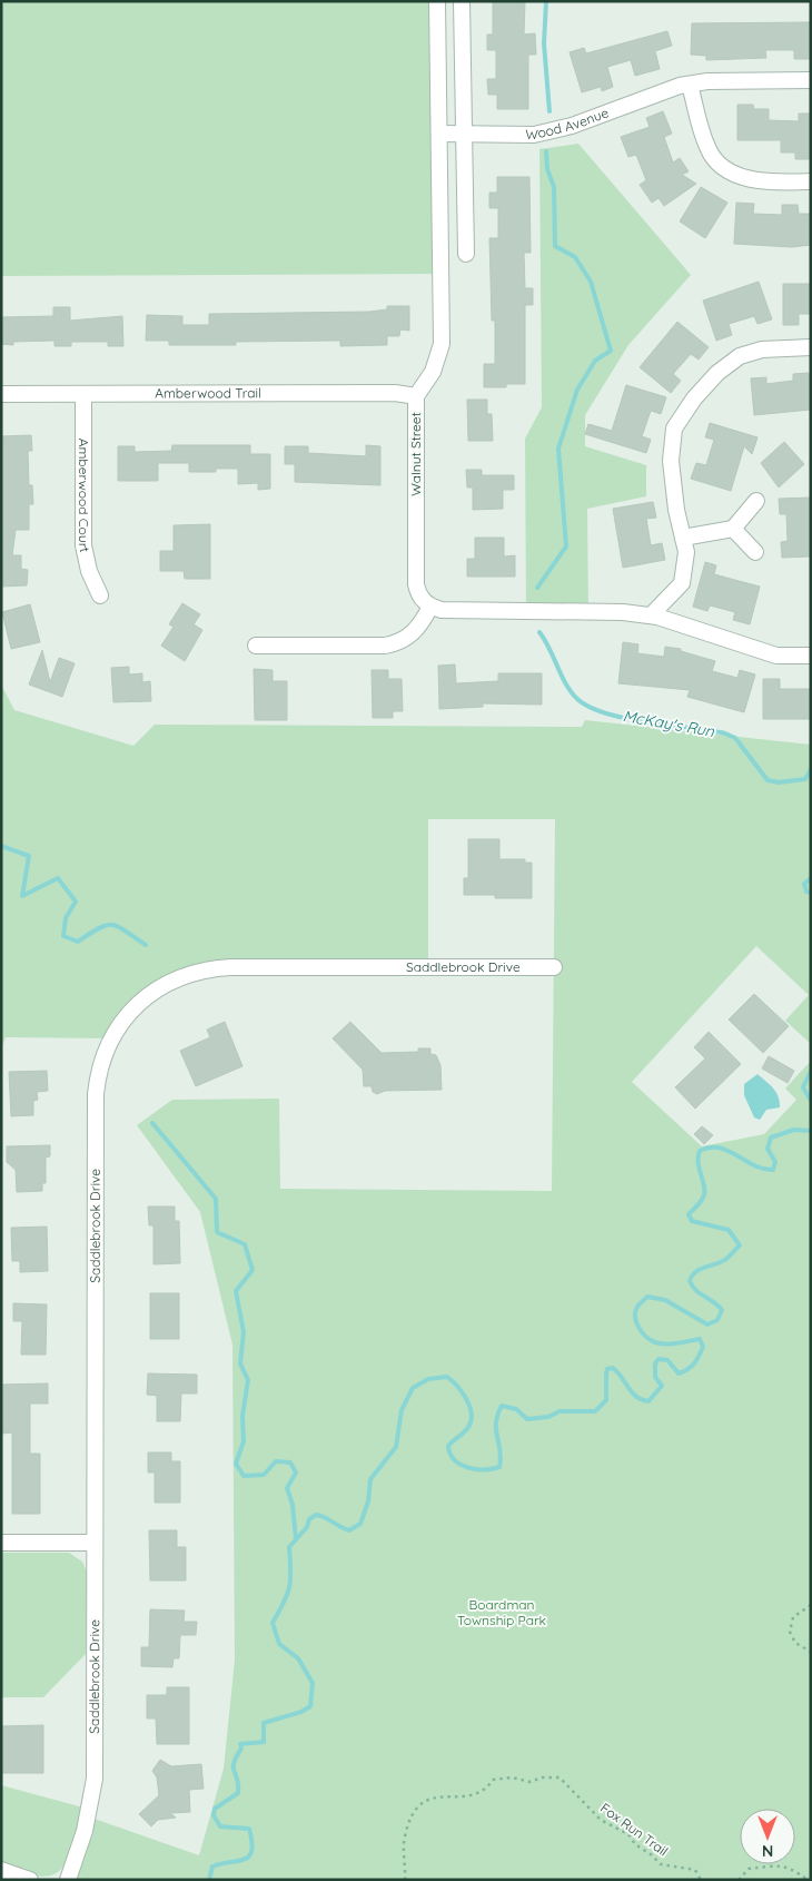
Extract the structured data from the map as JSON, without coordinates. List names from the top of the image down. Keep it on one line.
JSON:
{"streets":{"street":["Wood Avenue","Amberwood Trail","Walnut Street","Amberwood Court","Saddlebrook Drive"],"path":["Fox Run Trail"]},"crossings":[["Wood Avenue","Walnut Street"],["Amberwood Trail","Walnut Street"],["Amberwood Trail","Amberwood Court"]],"water":["McKay's Run"],"parks":["Boardman Township Park"],"north":"bottom"}
